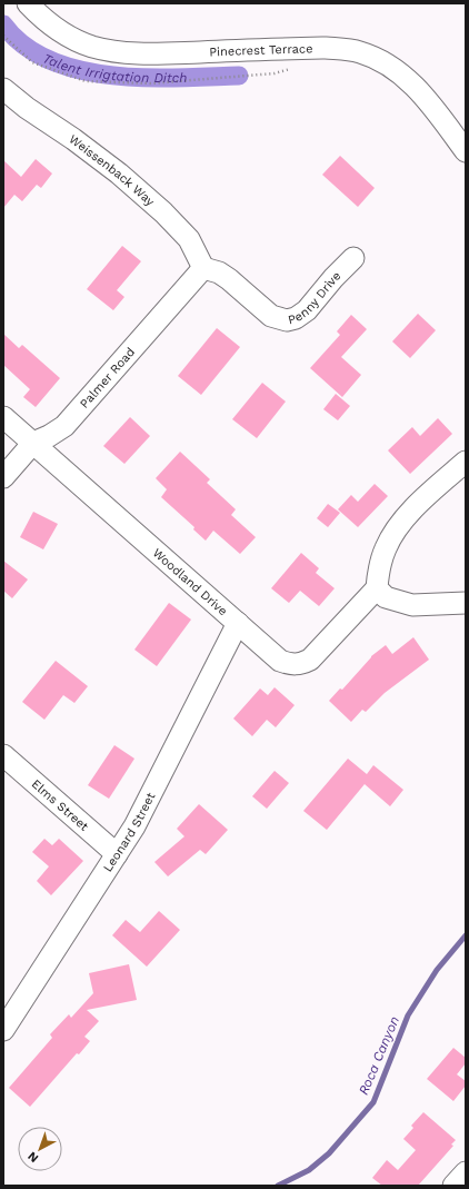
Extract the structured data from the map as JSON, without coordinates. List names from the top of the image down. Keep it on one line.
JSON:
{"streets":{"street":["Pinecrest Terrace","Weissenback Way","Penny Drive","Palmer Road","Woodland Drive","Elms Street","Leonard Street"]},"crossings":[["Weissenback Way","Penny Drive"],["Weissenback Way","Palmer Road"],["Penny Drive","Palmer Road"],["Palmer Road","Woodland Drive"],["Woodland Drive","Leonard Street"],["Elms Street","Leonard Street"]],"water":["Talent Irrigtation Ditch","Roca Canyon"],"north":"bottom left"}
